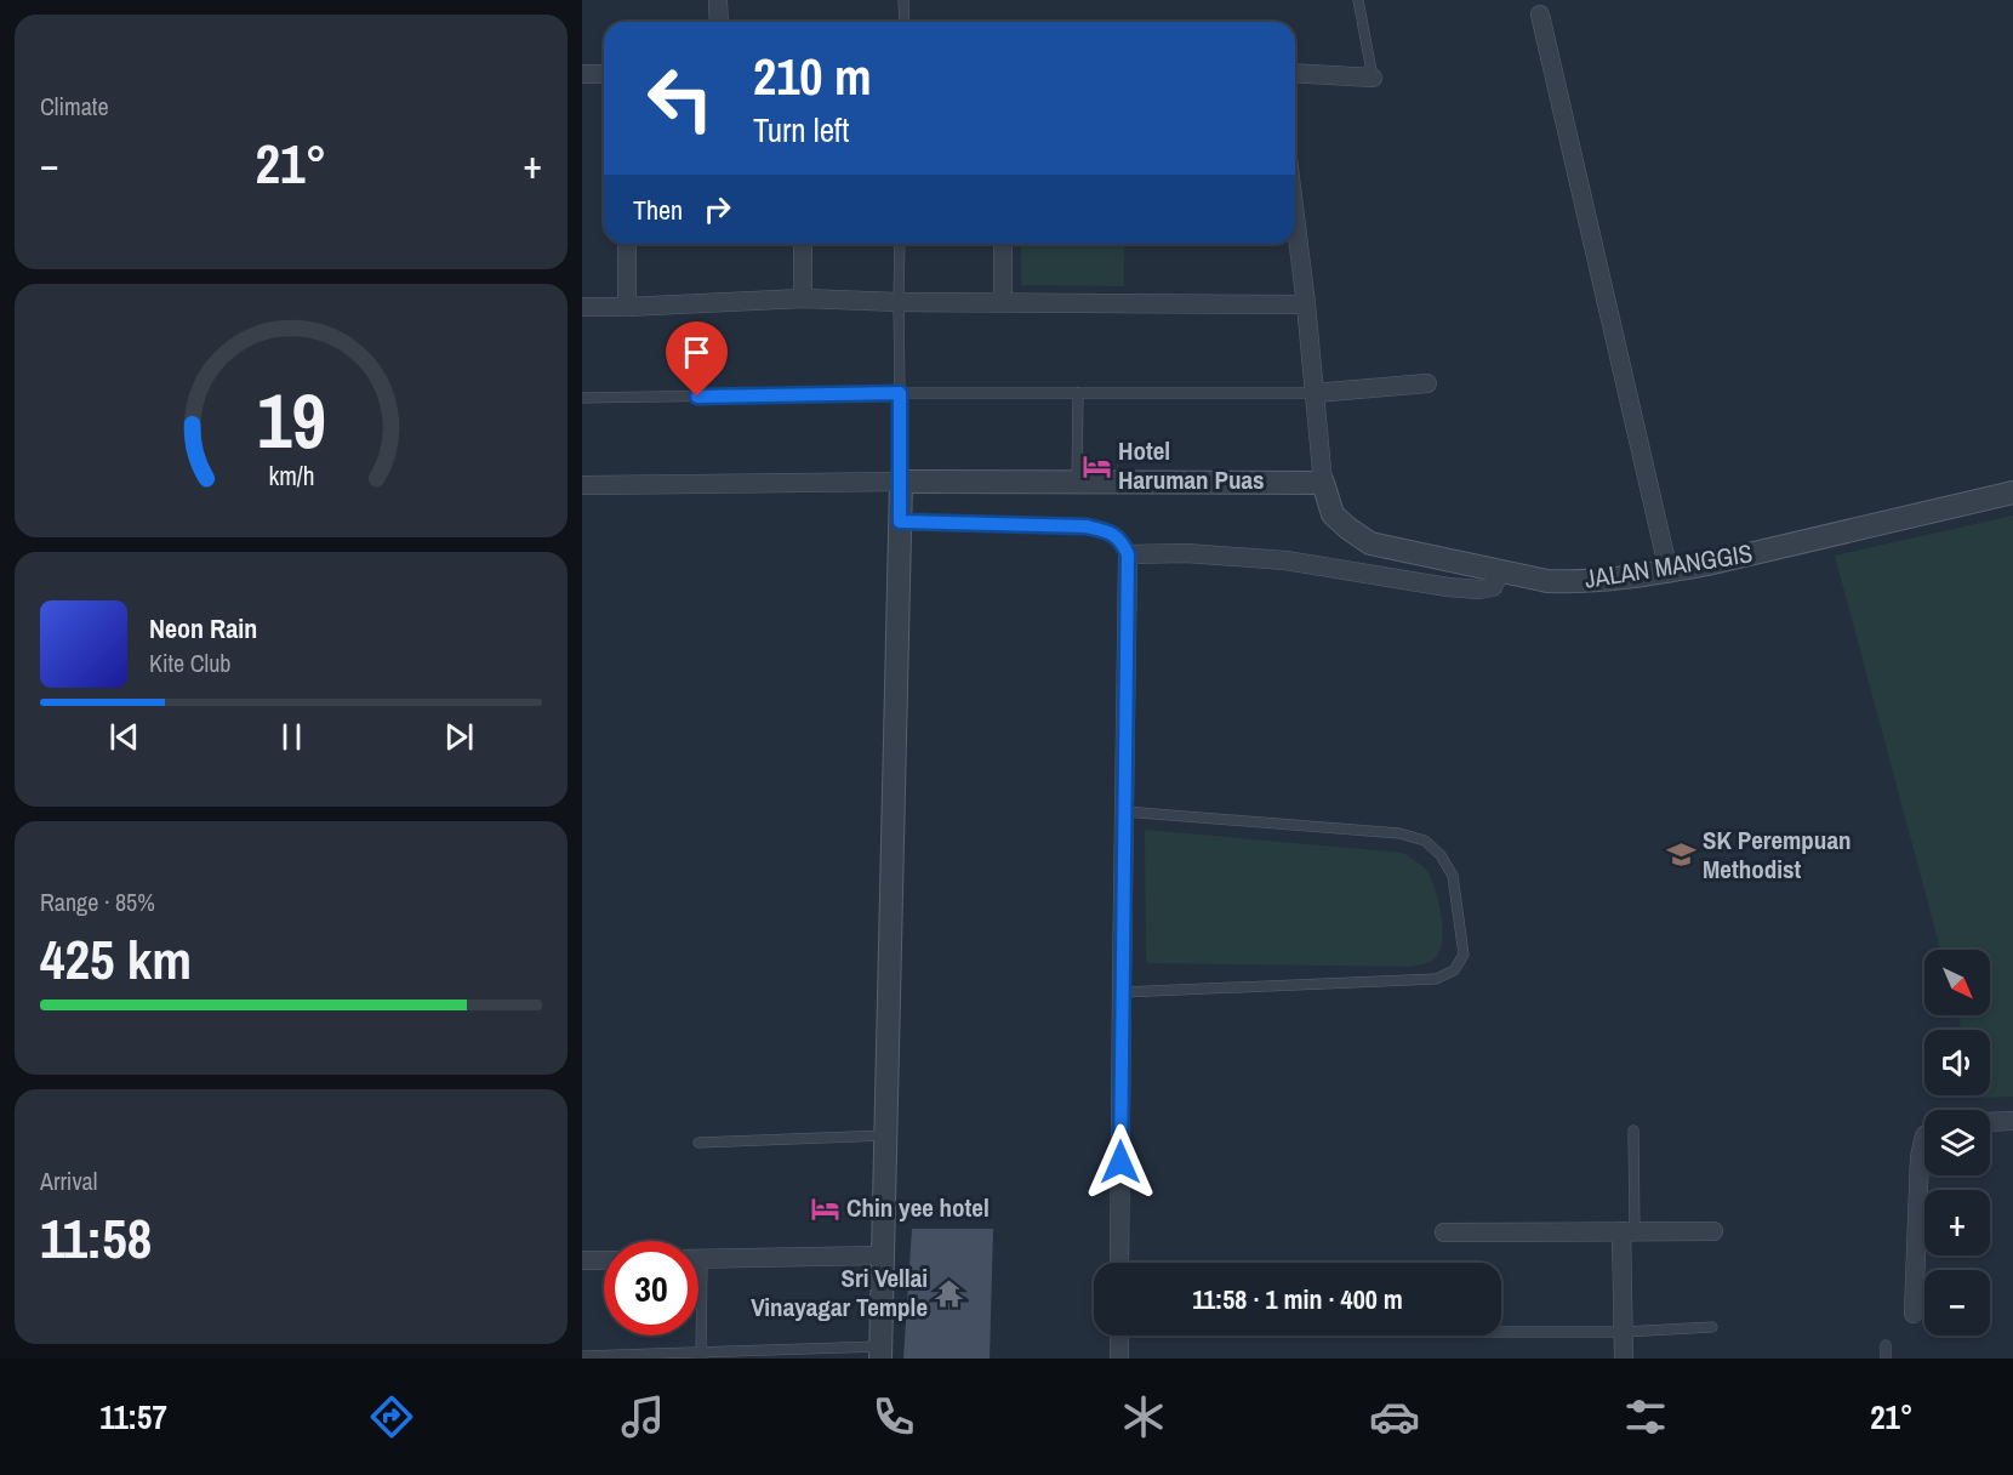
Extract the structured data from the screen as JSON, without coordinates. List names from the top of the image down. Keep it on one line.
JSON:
{"streets":{"street":["JALAN MANGGIS"]},"places":{"hotel":["Hotel Haruman Puas","Chin yee hotel"],"school or university":["SK Perempuan Methodist"],"temple":["Sri Vellai Vinayagar Temple"]},"north":"bottom right","page":{"tile":["Climate",["Range · 85%","425 km"],["Arrival","11:58"]],"turn":["210 m","Turn left"],"heat":["−","21°","+"],"then":"Then","song":["Neon Rain","Kite Club"],"map_buttons":["+","−"],"limit":"30","trip":"11:58 · 1 min · 400 m","tabs":["11:57","21°"],"gauge":["19","km/h"]}}
